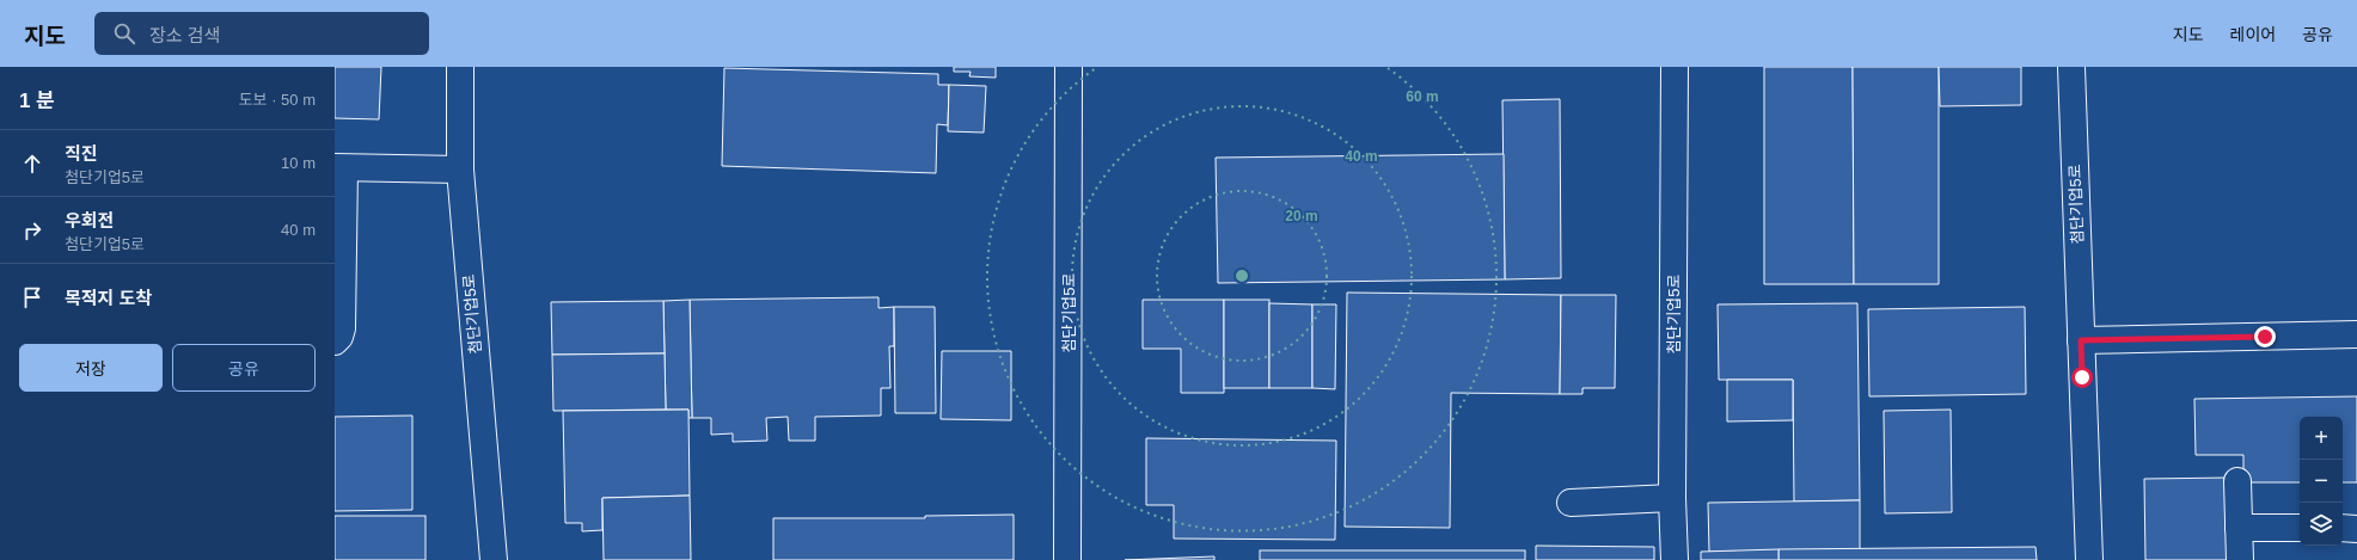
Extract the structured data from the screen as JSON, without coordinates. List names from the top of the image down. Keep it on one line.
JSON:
{"streets":{"street":["첨단기업5로"]},"page":{"header":"지도","search":"장소 검색","nav":["지도","레이어","공유"],"heading":["1 분","도보 · 50 m"],"list":[["직진","첨단기업5로","10 m"],["우회전","첨단기업5로","40 m"],"목적지 도착"],"buttons":["저장","공유"],"map_buttons":["+","−"]},"rings":["60 m","40 m","20 m"]}
